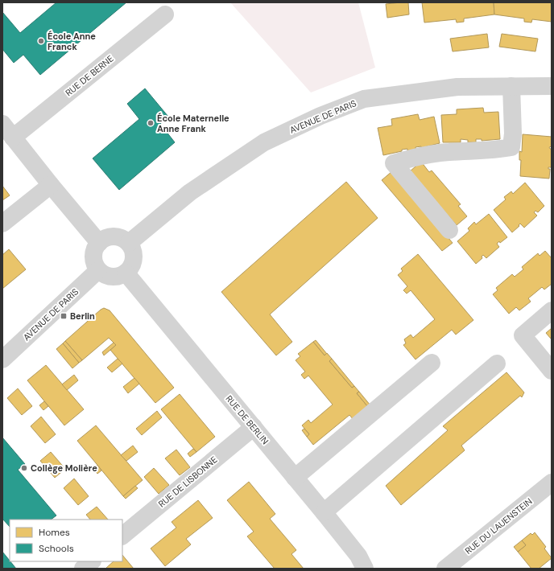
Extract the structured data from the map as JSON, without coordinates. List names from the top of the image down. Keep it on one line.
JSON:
{"streets":{"street":["RUE DE BERNE","AVENUE DE PARIS","RUE DE BERLIN","RUE DE LISBONNE","RUE DU LAUENSTEIN"]},"crossings":[["RUE DE BERNE","AVENUE DE PARIS"],["RUE DE BERNE","RUE DE BERLIN"],["AVENUE DE PARIS","RUE DE BERLIN"],["RUE DE BERLIN","RUE DE LISBONNE"]],"places":{"other":["École Anne Franck","École Maternelle Anne Frank","Collège Molière"],"transit":["Berlin"]},"legend":["Homes","Schools"]}
